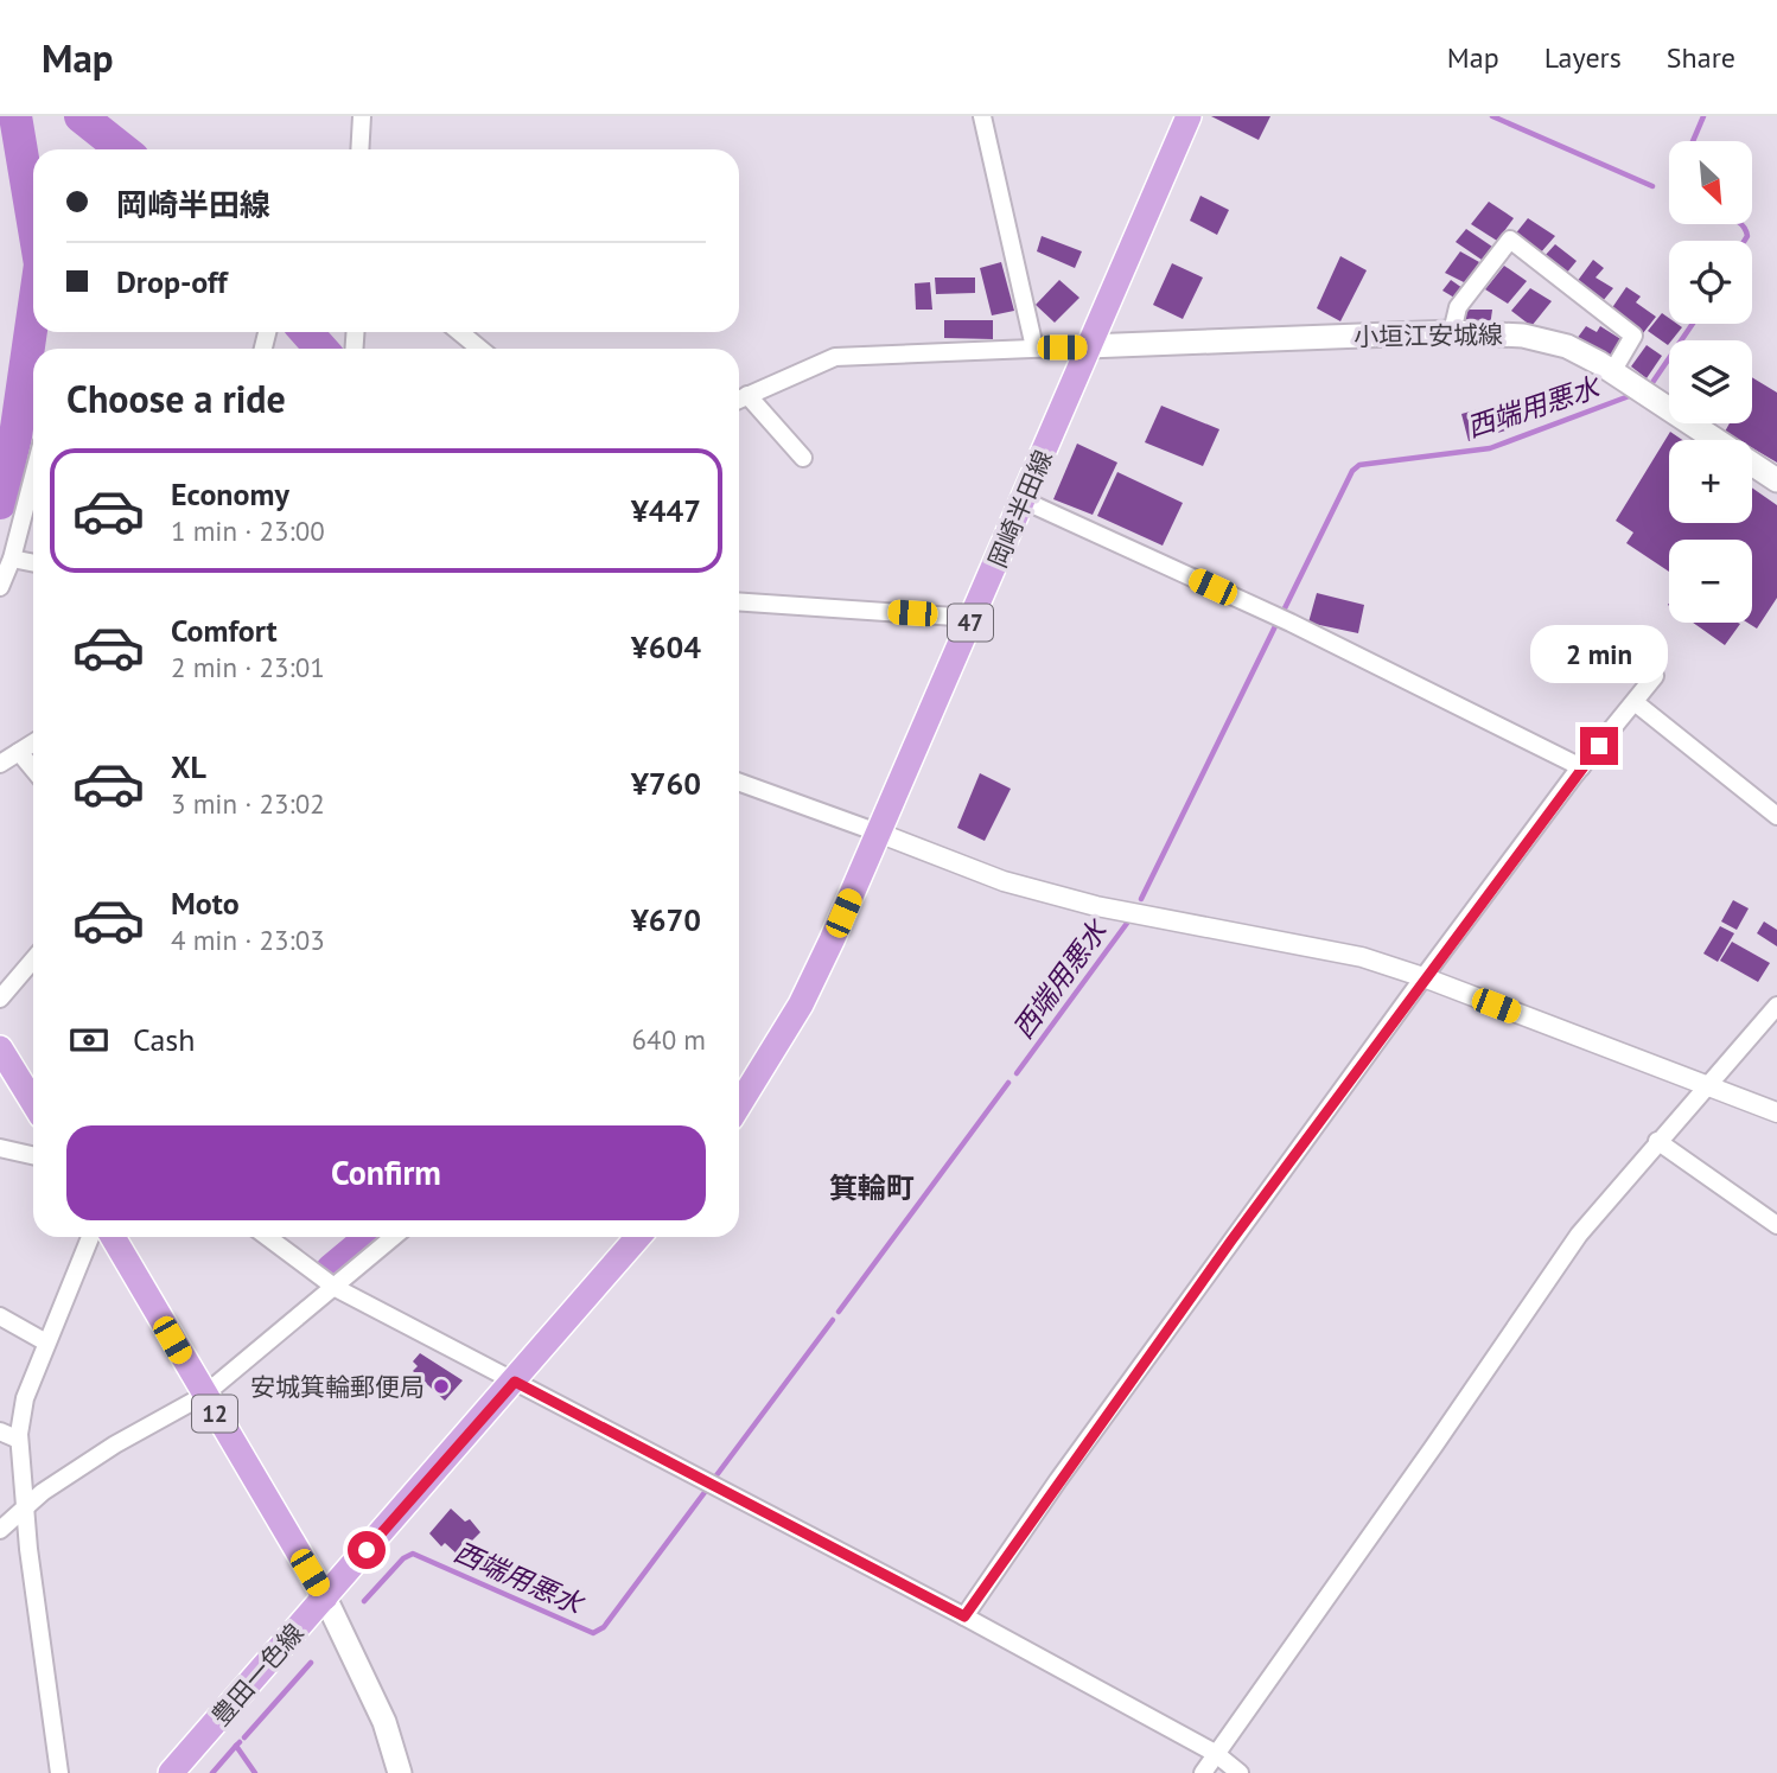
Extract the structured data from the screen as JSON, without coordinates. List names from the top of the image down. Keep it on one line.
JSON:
{"streets":{"main road":["小垣江安城線","岡崎半田線","47","12","豊田一色線"]},"crossings":[["小垣江安城線","岡崎半田線"],["12","豊田一色線"]],"districts":["箕輪町"],"water":["西端用悪水"],"places":["安城箕輪郵便局"],"north":"bottom right","page":{"header":"Map","nav":["Map","Layers","Share"],"map_buttons":["+","−"],"banner":["岡崎半田線","Drop-off"],"heading":"Choose a ride","list":[{"name":"Economy","note":"1 min · 23:00","value":"¥447"},{"name":"Comfort","note":"2 min · 23:01","value":"¥604"},{"name":"XL","note":"3 min · 23:02","value":"¥760"},{"name":"Moto","note":"4 min · 23:03","value":"¥670"}],"bubble":"2 min","pay":["Cash","640 m"],"buttons":"Confirm"}}
